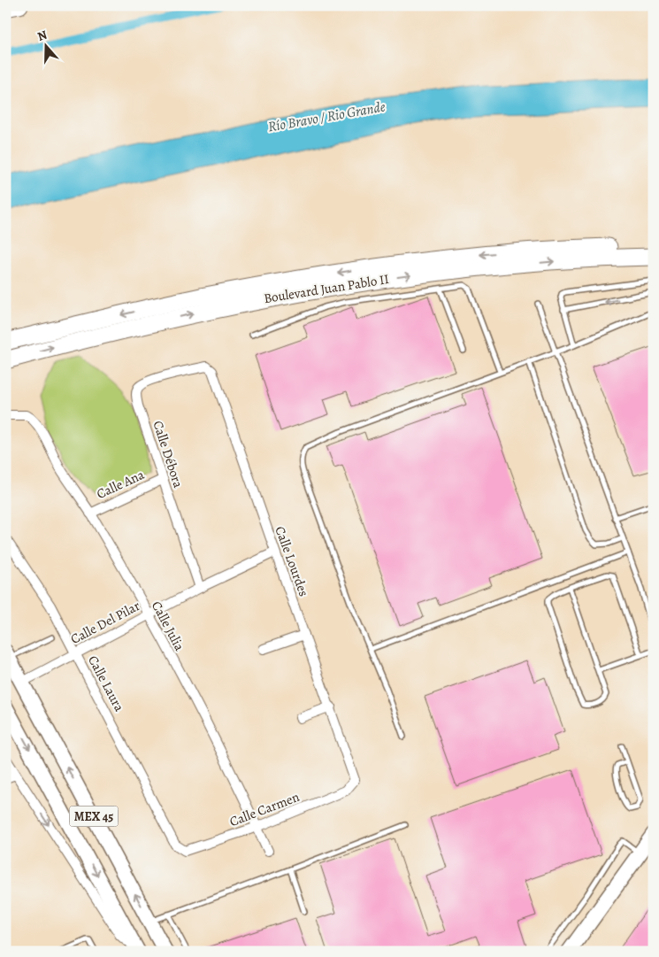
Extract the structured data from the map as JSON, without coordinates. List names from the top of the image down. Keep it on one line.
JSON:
{"streets":{"highway":["Boulevard Juan Pablo II"],"main road":["MEX 45"],"street":["Calle Débora","Calle Ana","Calle Lourdes","Calle Del Pilar","Calle Julia","Calle Laura","Calle Carmen"]},"crossings":[["Calle Débora","Calle Ana"],["Calle Débora","Calle Lourdes"],["Calle Débora","Calle Del Pilar"],["Calle Ana","Calle Julia"],["Calle Lourdes","Calle Del Pilar"],["Calle Lourdes","Calle Carmen"],["Calle Del Pilar","Calle Julia"],["Calle Del Pilar","Calle Laura"],["Calle Del Pilar","MEX 45"],["Calle Julia","Calle Carmen"],["Calle Laura","Calle Carmen"]],"water":["Río Bravo / Rio Grande"],"north":"top"}
